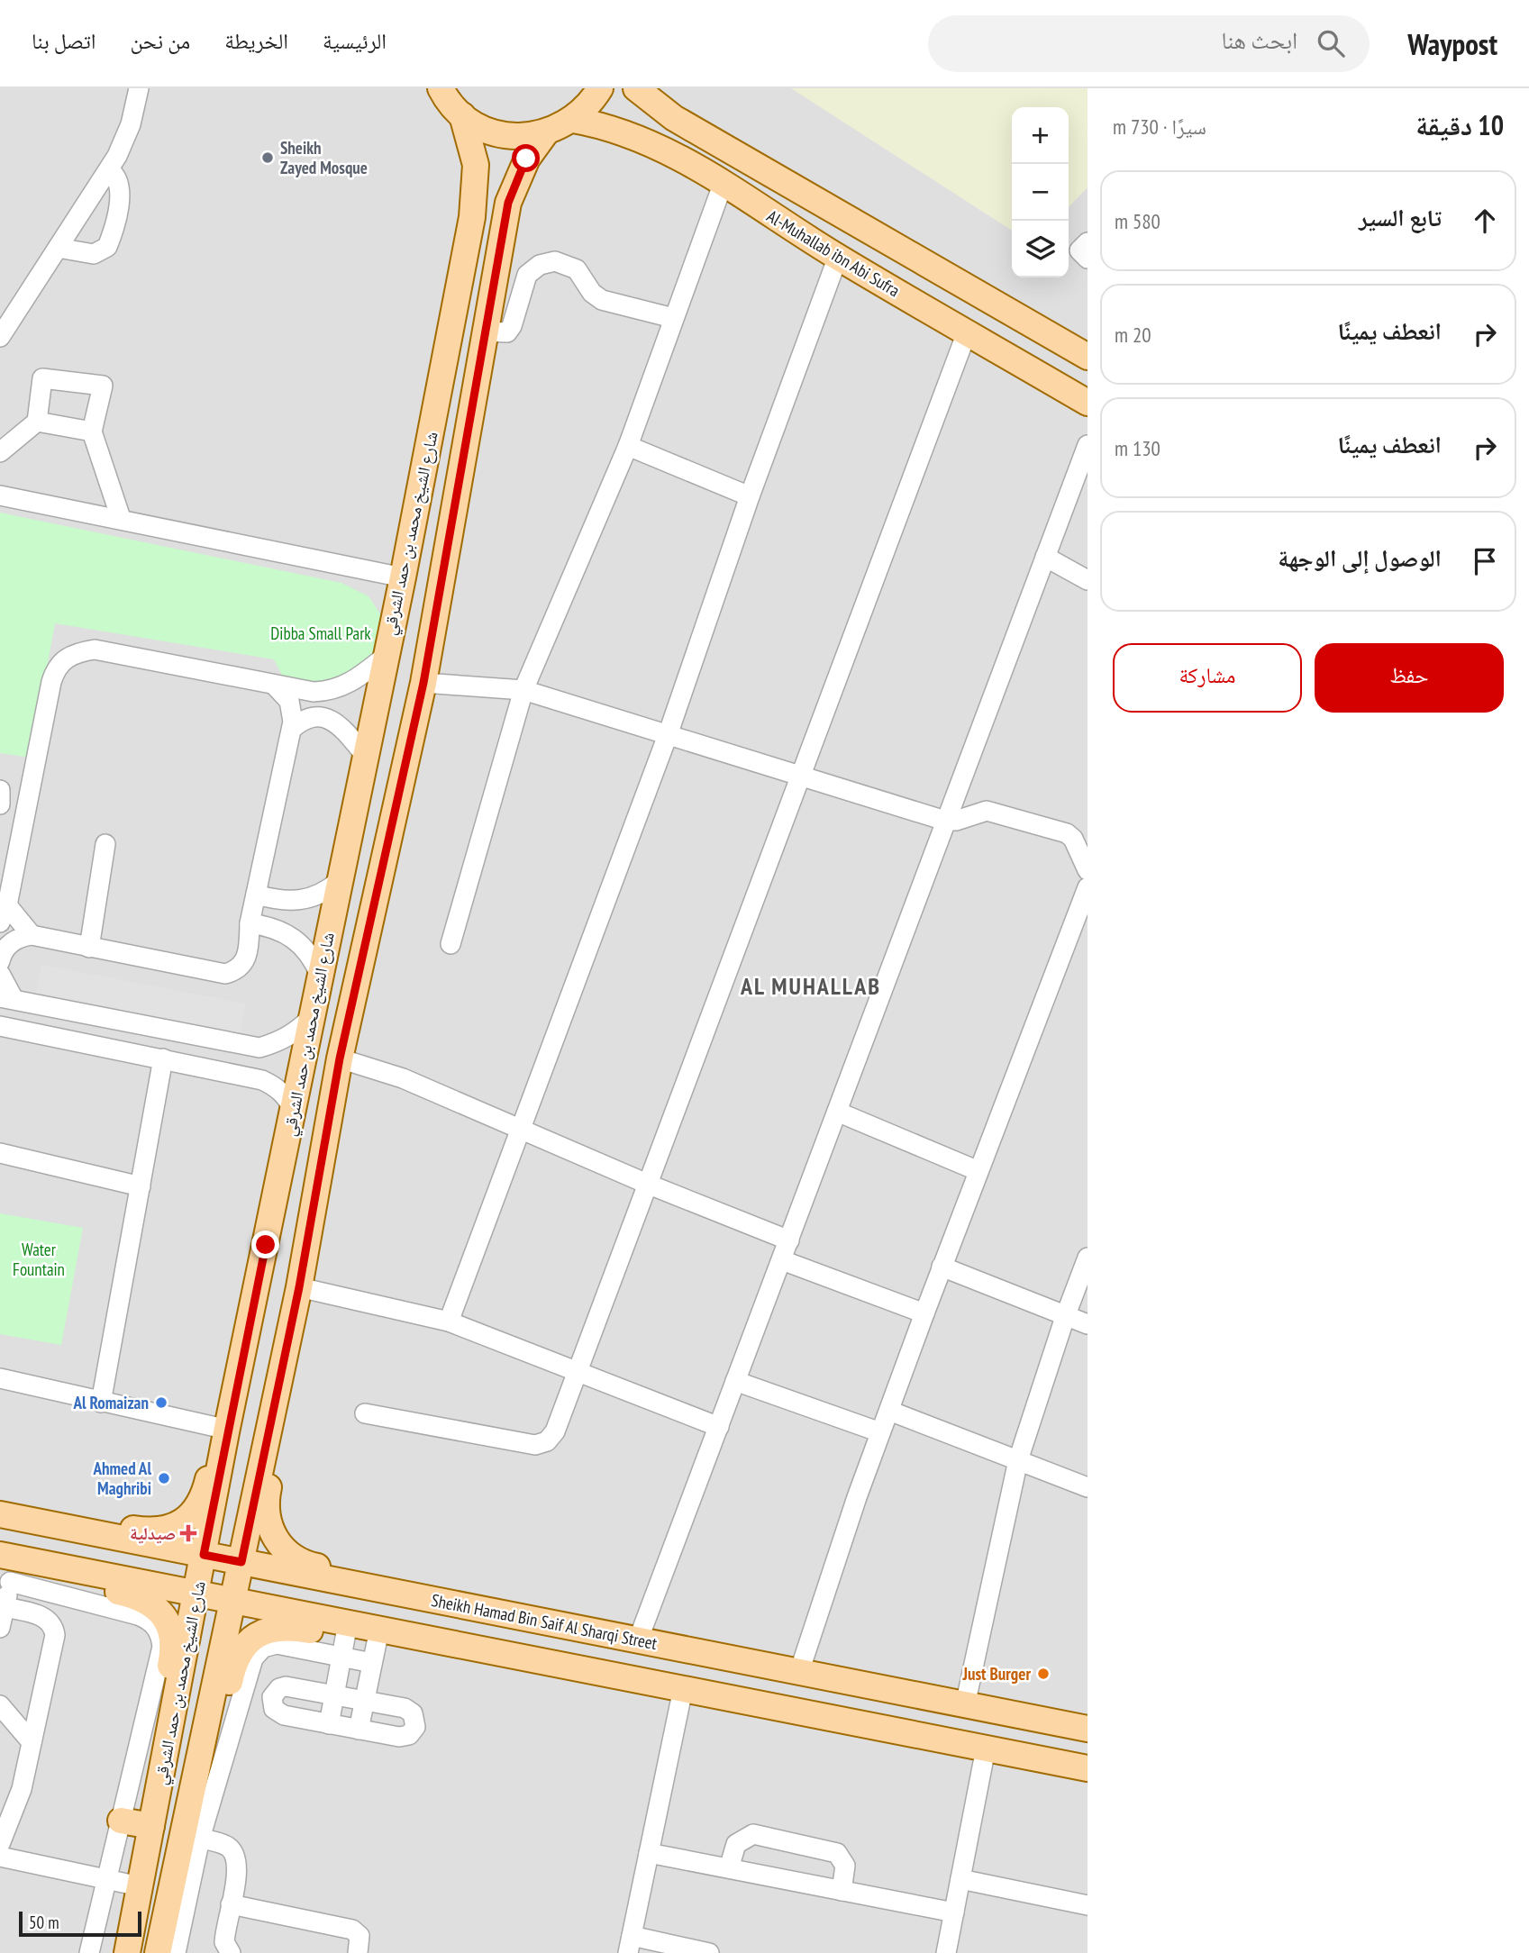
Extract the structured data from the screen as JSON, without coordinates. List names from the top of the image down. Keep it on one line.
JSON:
{"streets":{"main road":["Al-Muhallab ibn Abi Sufra","شارع الشيخ محمد بن حمد الشرقي","Sheikh Hamad Bin Saif Al Sharqi Street"]},"crossings":[["شارع الشيخ محمد بن حمد الشرقي","Sheikh Hamad Bin Saif Al Sharqi Street"]],"districts":["AL MUHALLAB"],"parks":["Dibba Small Park","Water Fountain"],"places":{"other":["Sheikh Zayed Mosque","Al Romaizan","Ahmed Al Maghribi","Just Burger"],"health":["صيدلية"]},"scale_bar":"50 m","page":{"header":"Waypost","search":"ابحث هنا","nav":["الرئيسية","الخريطة","من نحن","اتصل بنا"],"heading":["10 دقيقة","سيرًا · 730 m"],"map_buttons":["+","−"],"list":[["تابع السير","580 m"],["انعطف يمينًا","20 m"],["انعطف يمينًا","130 m"],"الوصول إلى الوجهة"],"buttons":["حفظ","مشاركة"],"scale":"50 m"}}
